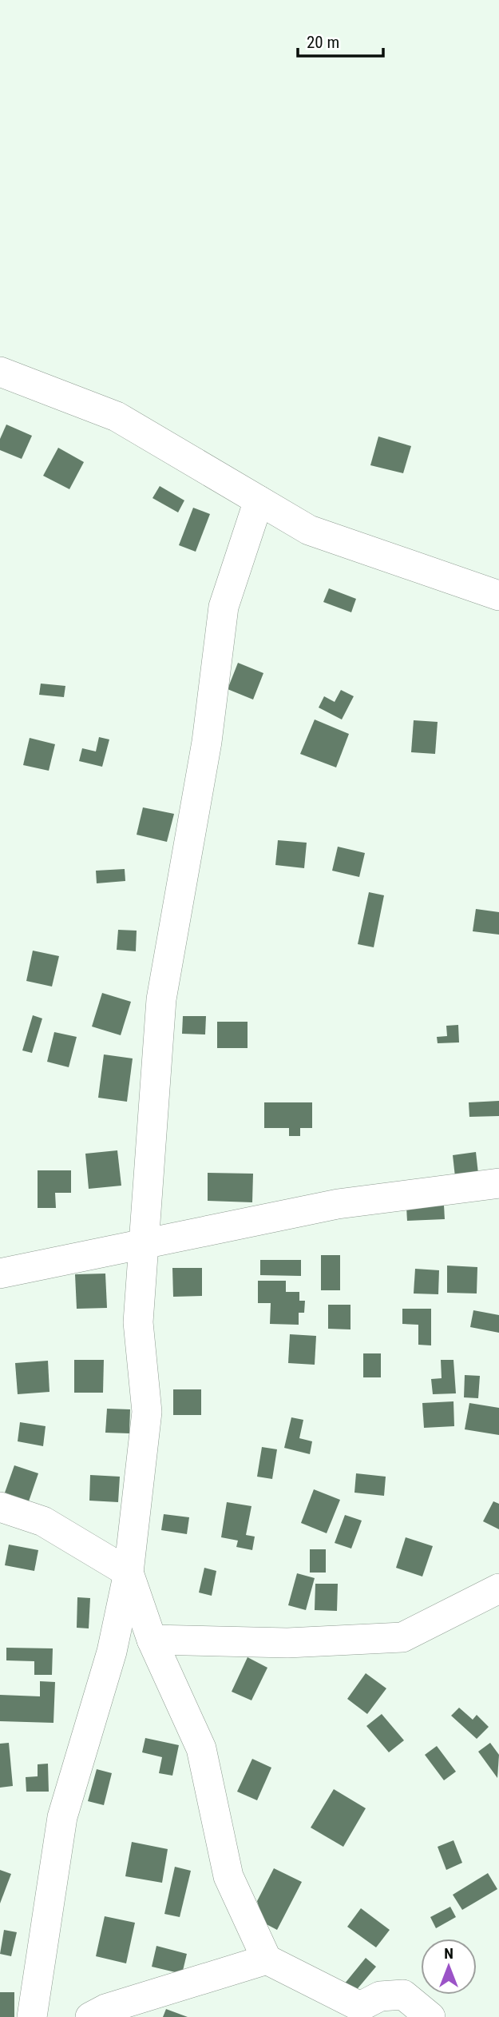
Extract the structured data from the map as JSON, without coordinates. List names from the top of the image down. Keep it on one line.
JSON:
{"scale_bar":"20 m","north":"top"}
